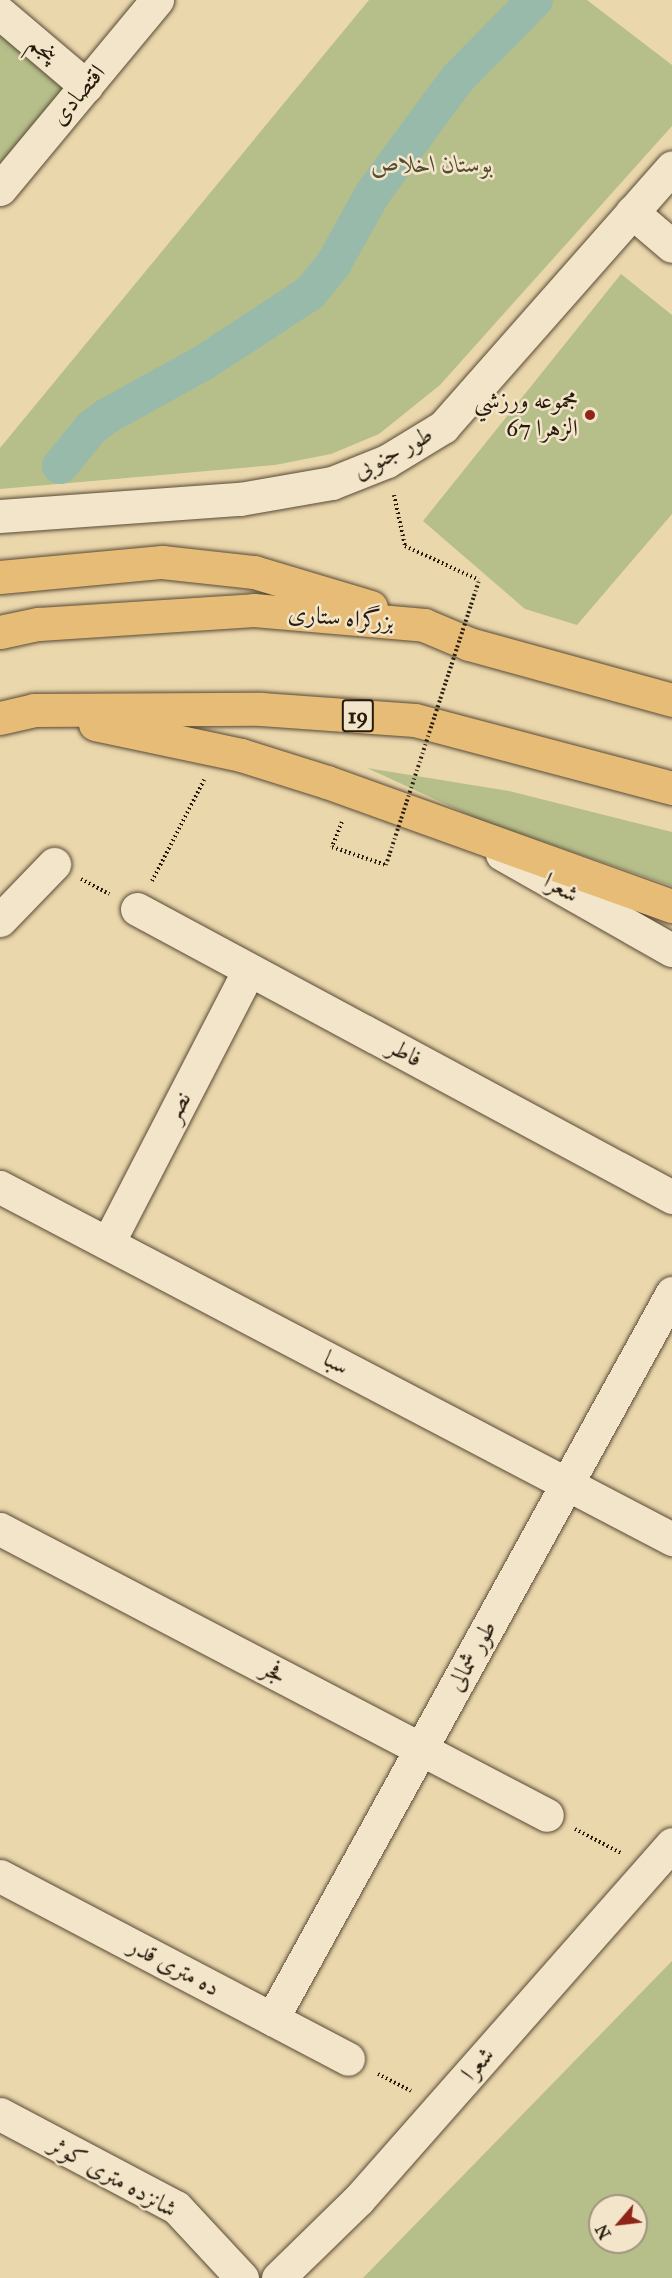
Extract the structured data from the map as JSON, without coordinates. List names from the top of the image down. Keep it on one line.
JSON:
{"streets":{"highway":["بزرگراه ستاری","19"],"street":["پنجم","اقتصادی","طور جنوبی","شعرا","فاطر","نصر","سبا","طور شمالی","فجر","ده متری قدر","شانزده متری کوثر"]},"crossings":[["پنجم","اقتصادی"],["فاطر","نصر"],["نصر","سبا"],["سبا","طور شمالی"],["طور شمالی","فجر"],["طور شمالی","ده متری قدر"]],"parks":["بوستان اخلاص"],"places":["مجموعه ورزشي الزهرا 67"],"north":"bottom left"}
